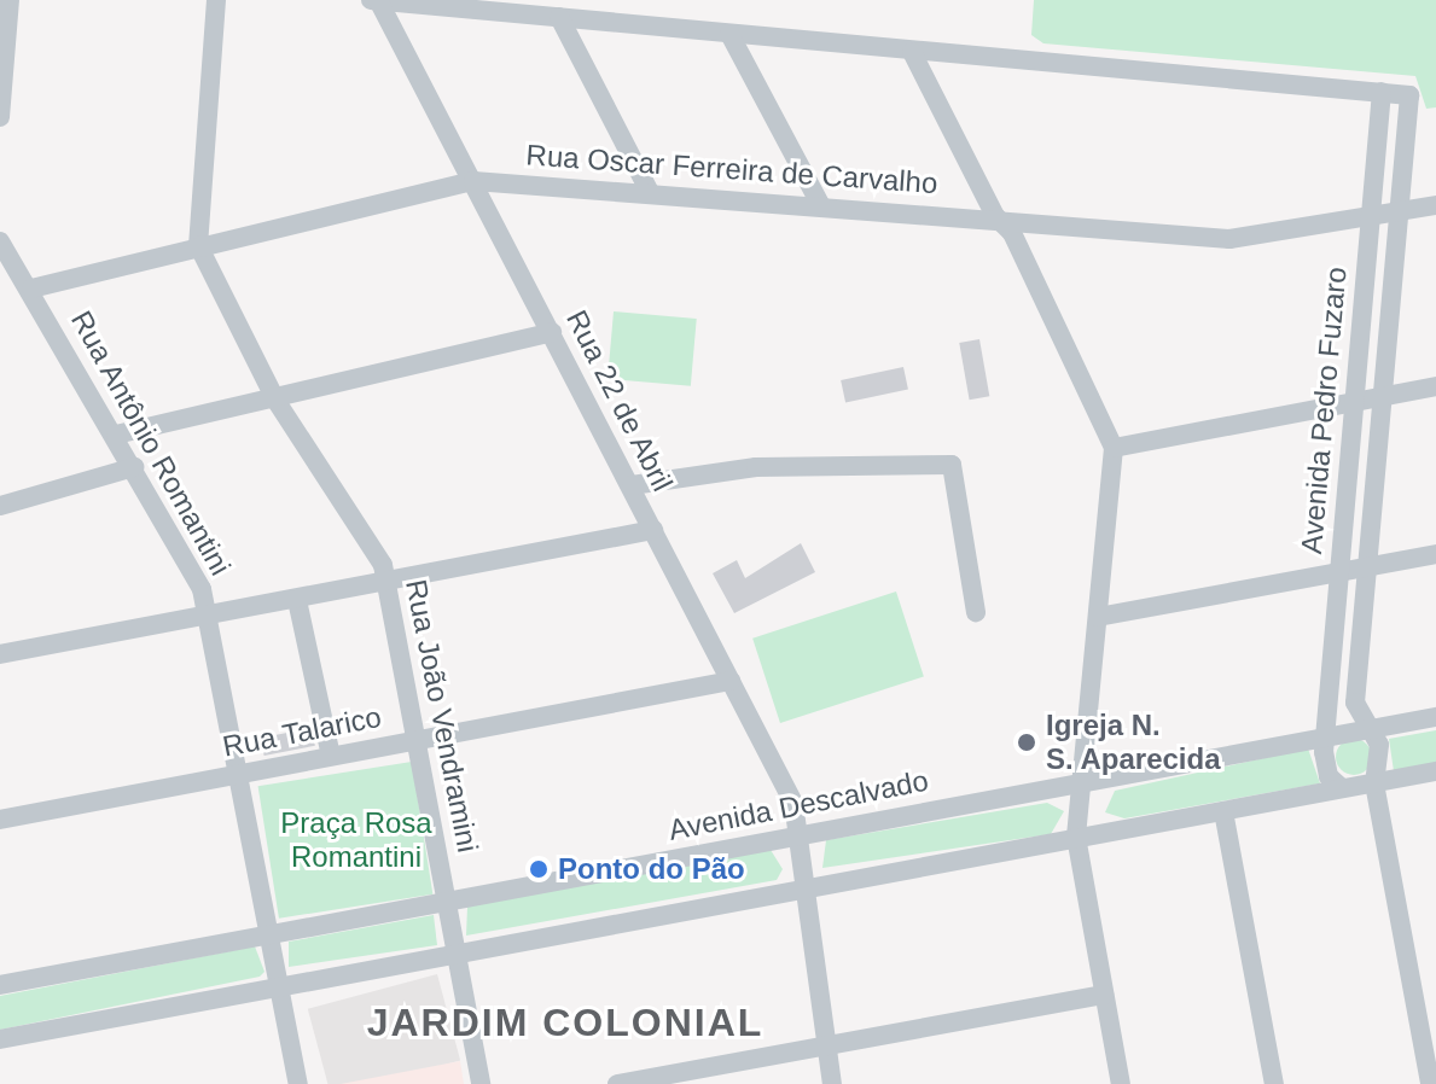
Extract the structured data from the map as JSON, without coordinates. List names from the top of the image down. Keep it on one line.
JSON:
{"streets":{"street":["Rua Oscar Ferreira de Carvalho","Rua 22 de Abril","Avenida Pedro Fuzaro","Rua Antônio Romantini","Rua João Vendramini","Rua Talarico","Avenida Descalvado"]},"crossings":[["Rua Oscar Ferreira de Carvalho","Rua 22 de Abril"],["Rua Oscar Ferreira de Carvalho","Avenida Pedro Fuzaro"],["Rua Oscar Ferreira de Carvalho","Rua Antônio Romantini"],["Rua Oscar Ferreira de Carvalho","Rua João Vendramini"],["Rua 22 de Abril","Rua Talarico"],["Rua 22 de Abril","Avenida Descalvado"],["Avenida Pedro Fuzaro","Avenida Descalvado"],["Rua Antônio Romantini","Rua Talarico"],["Rua Antônio Romantini","Avenida Descalvado"],["Rua João Vendramini","Rua Talarico"],["Rua João Vendramini","Avenida Descalvado"]],"districts":["JARDIM COLONIAL"],"parks":["Praça Rosa Romantini"],"places":["Igreja N. S. Aparecida","Ponto do Pão"]}
